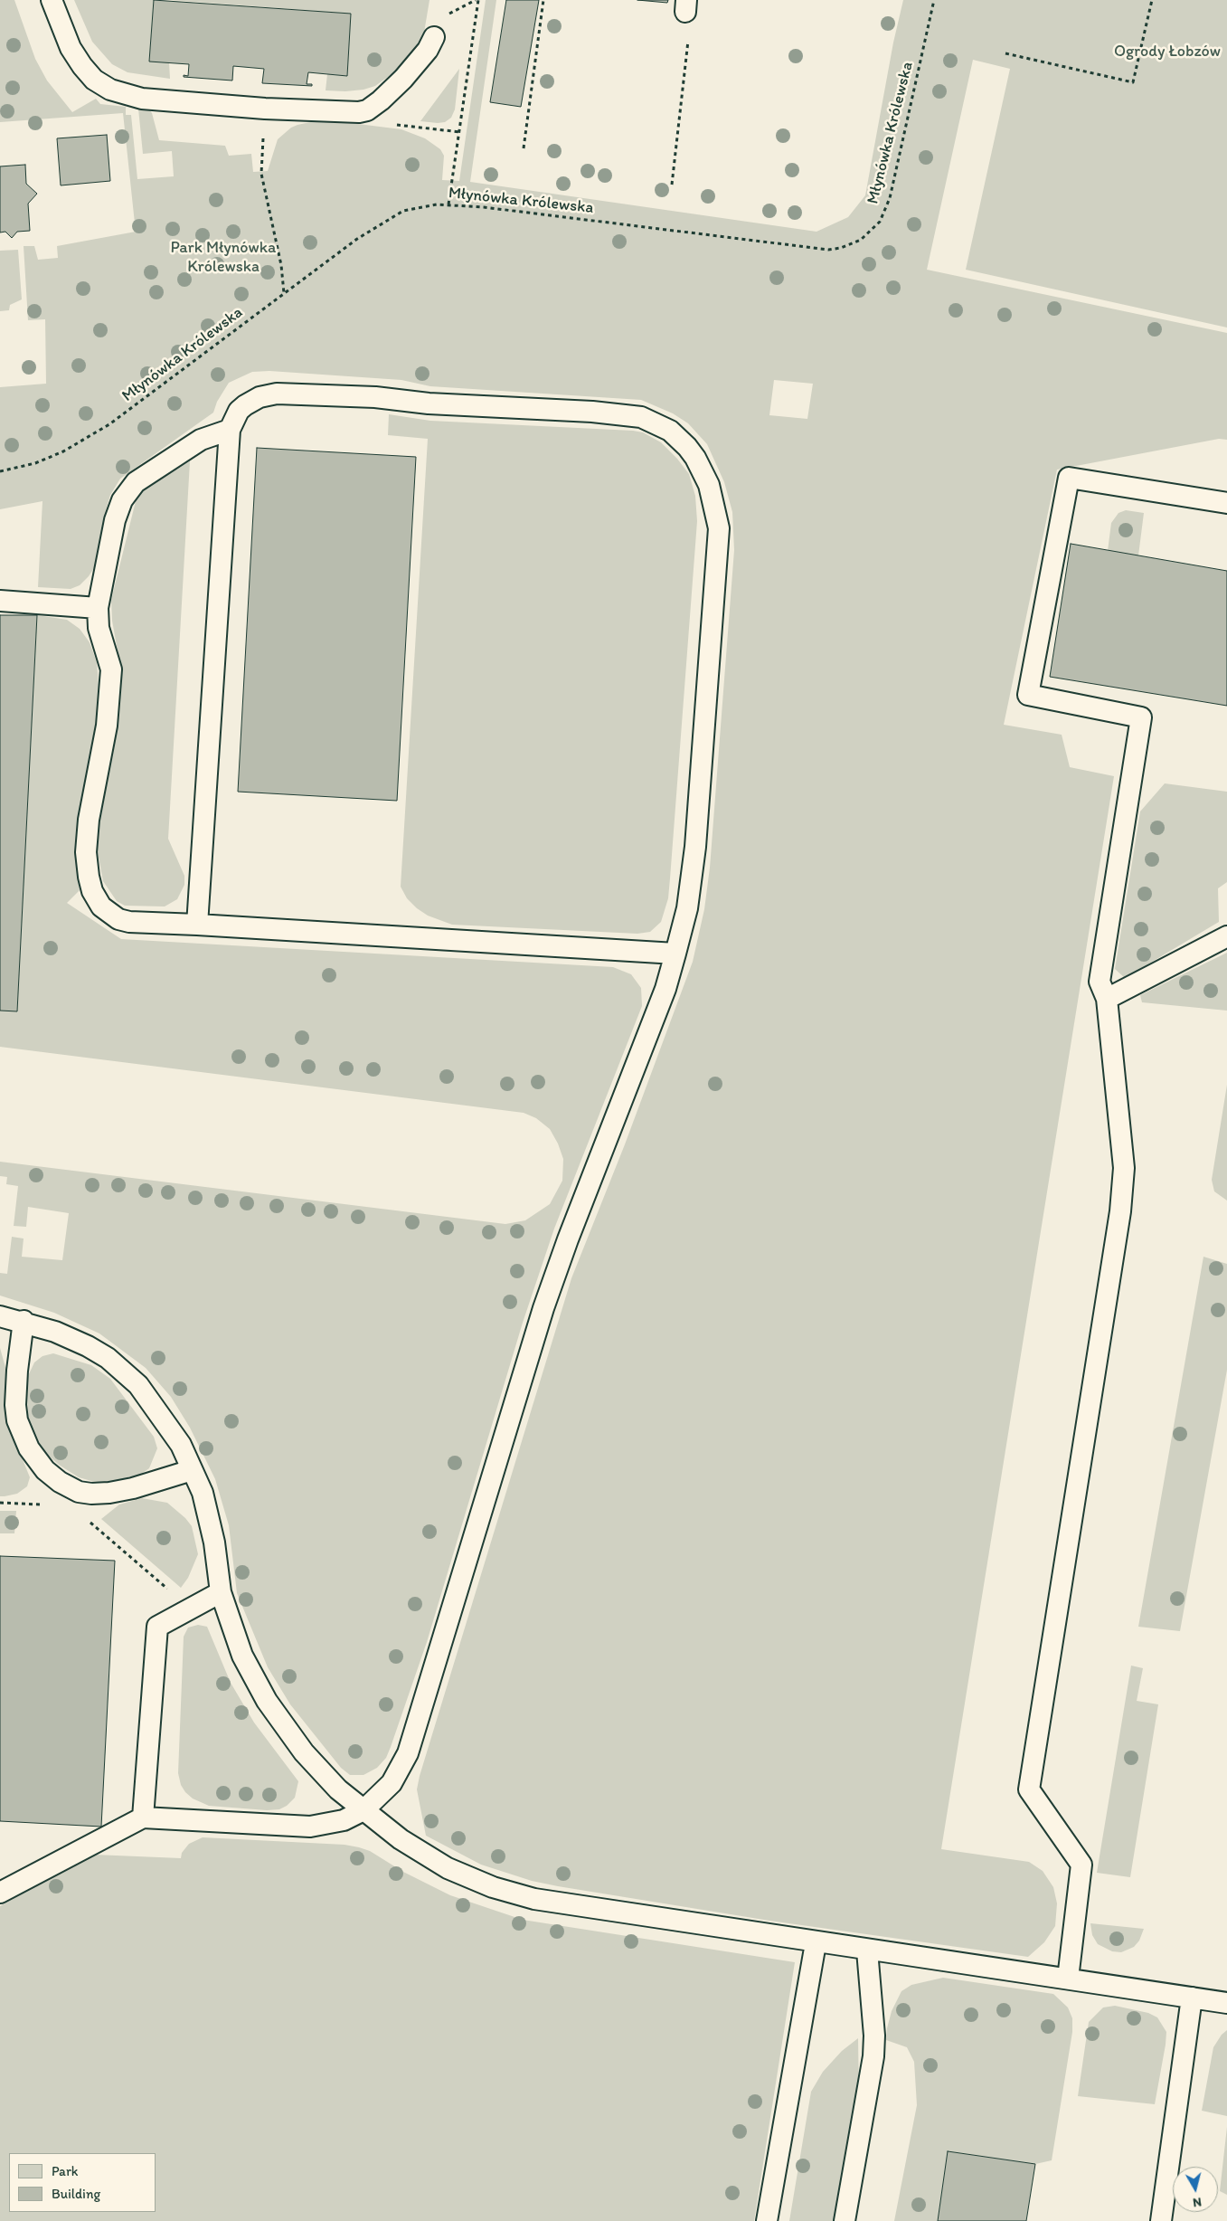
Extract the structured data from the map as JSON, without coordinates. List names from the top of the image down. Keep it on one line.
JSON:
{"streets":{"path":["Młynówka Królewska"]},"parks":["Ogrody Łobzów","Park Młynówka Królewska"],"legend":["Park","Building"],"north":"bottom"}
